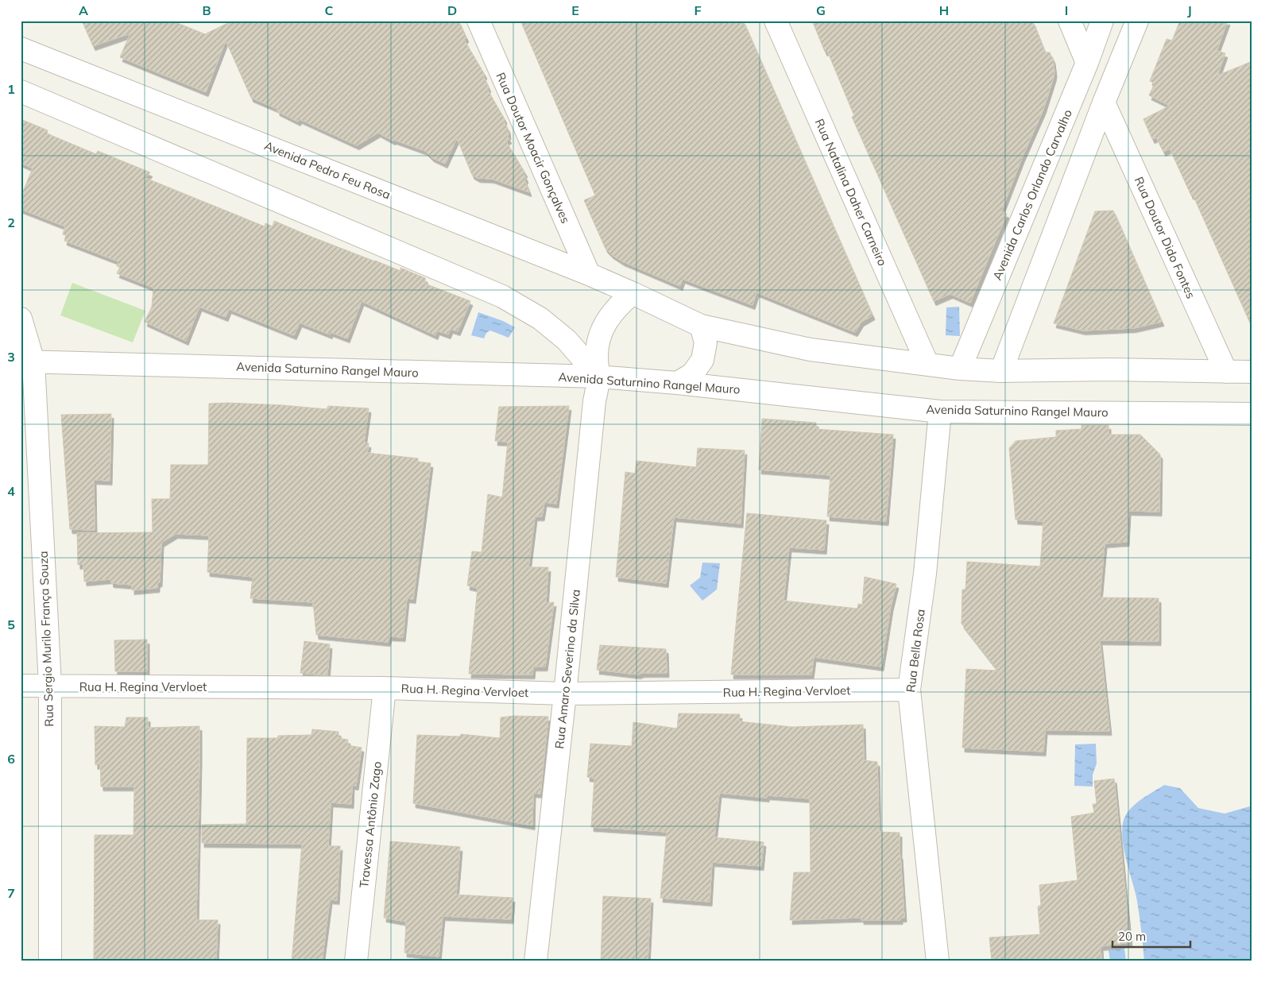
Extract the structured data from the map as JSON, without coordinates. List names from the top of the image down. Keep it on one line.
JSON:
{"streets":{"street":["Rua Doutor Moacir Gonçalves","Avenida Pedro Feu Rosa","Rua Natalina Daher Carneiro","Avenida Carlos Orlando Carvalho","Rua Doutor Dido Fontes","Avenida Saturnino Rangel Mauro","Rua Sergio Murilo França Souza","Rua Bella Rosa","Rua Amaro Severino da Silva","Rua H. Regina Vervloet","Travessa Antônio Zago"]},"crossings":[["Rua Doutor Moacir Gonçalves","Avenida Pedro Feu Rosa"],["Avenida Pedro Feu Rosa","Avenida Saturnino Rangel Mauro"],["Avenida Pedro Feu Rosa","Rua Amaro Severino da Silva"],["Avenida Saturnino Rangel Mauro","Rua Sergio Murilo França Souza"],["Avenida Saturnino Rangel Mauro","Rua Bella Rosa"],["Avenida Saturnino Rangel Mauro","Rua Amaro Severino da Silva"],["Rua Sergio Murilo França Souza","Rua H. Regina Vervloet"],["Rua Bella Rosa","Rua H. Regina Vervloet"],["Rua Amaro Severino da Silva","Rua H. Regina Vervloet"],["Rua H. Regina Vervloet","Travessa Antônio Zago"]],"scale_bar":"20 m","grid":{"columns":["A","B","C","D","E","F","G","H","I","J"],"rows":["1","2","3","4","5","6","7"]}}
